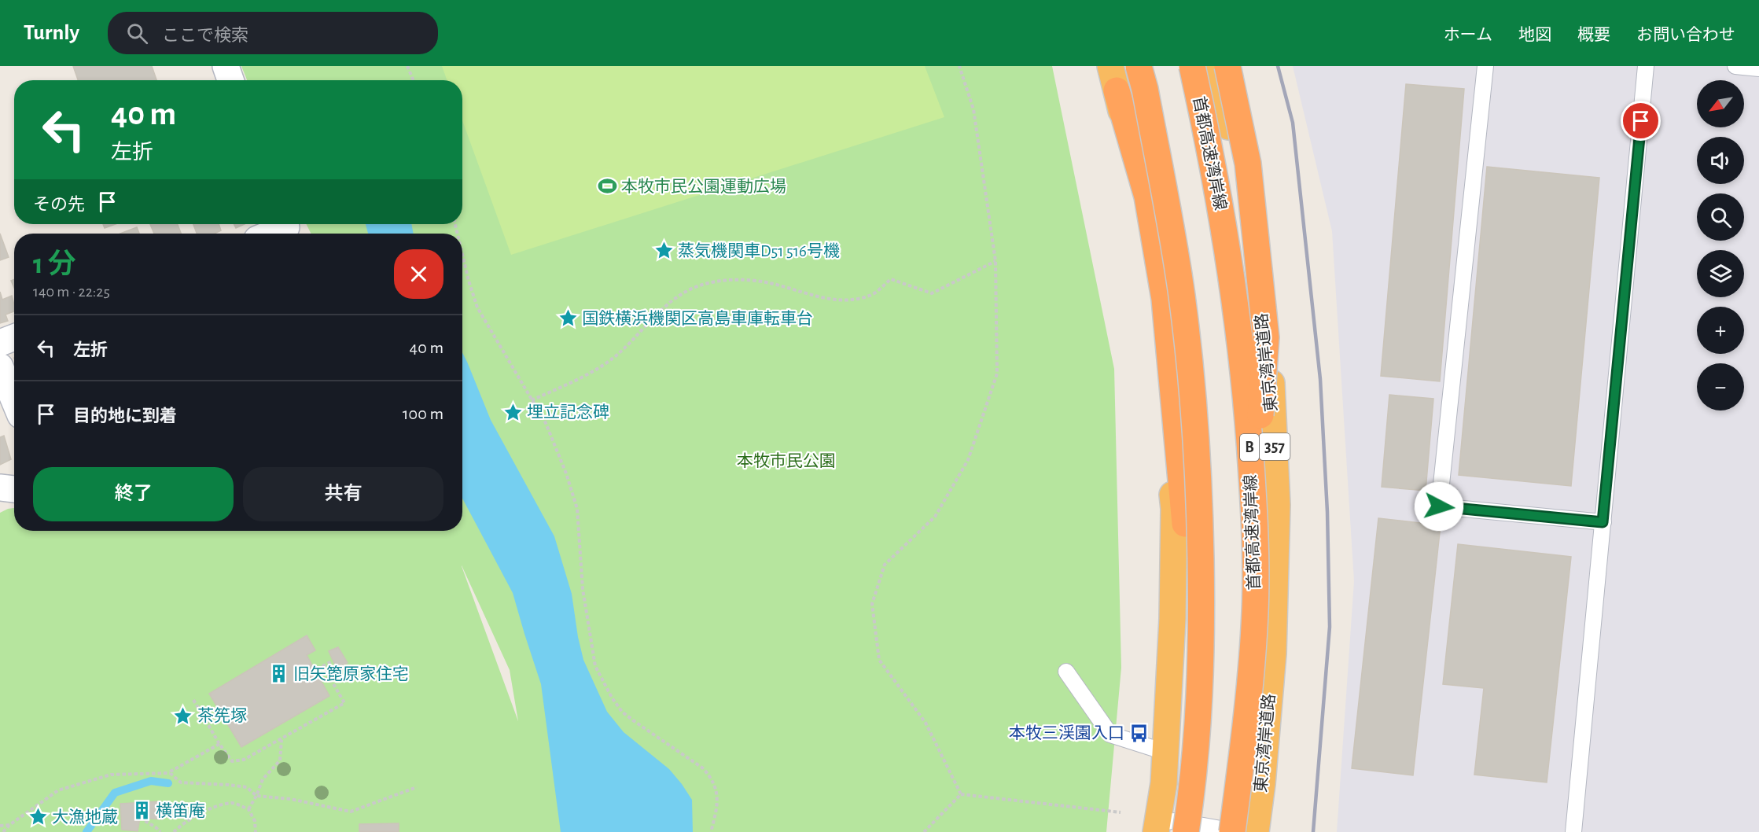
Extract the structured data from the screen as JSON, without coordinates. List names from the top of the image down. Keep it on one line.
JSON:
{"streets":{"highway":["首都高速湾岸線","東京湾岸道路","357","B"]},"parks":["本牧市民公園"],"places":{"sports":["本牧市民公園運動広場"],"place":["蒸気機関車D51 516号機","国鉄横浜機関区高島車庫転車台","埋立記念碑","茶筅塚","大漁地蔵"],"building":["旧矢箆原家住宅","横笛庵"],"bus stop":["本牧三渓園入口"]},"north":"bottom left","page":{"header":"Turnly","search":"ここで検索","nav":["ホーム","地図","概要","お問い合わせ"],"map_buttons":["+","−"],"turn":["40 m","左折"],"then":"その先","heading":["1 分","140 m · 22:25"],"list":[{"name":"左折","value":"40 m"},{"name":"目的地に到着","value":"100 m"}],"buttons":["終了","共有"]}}
